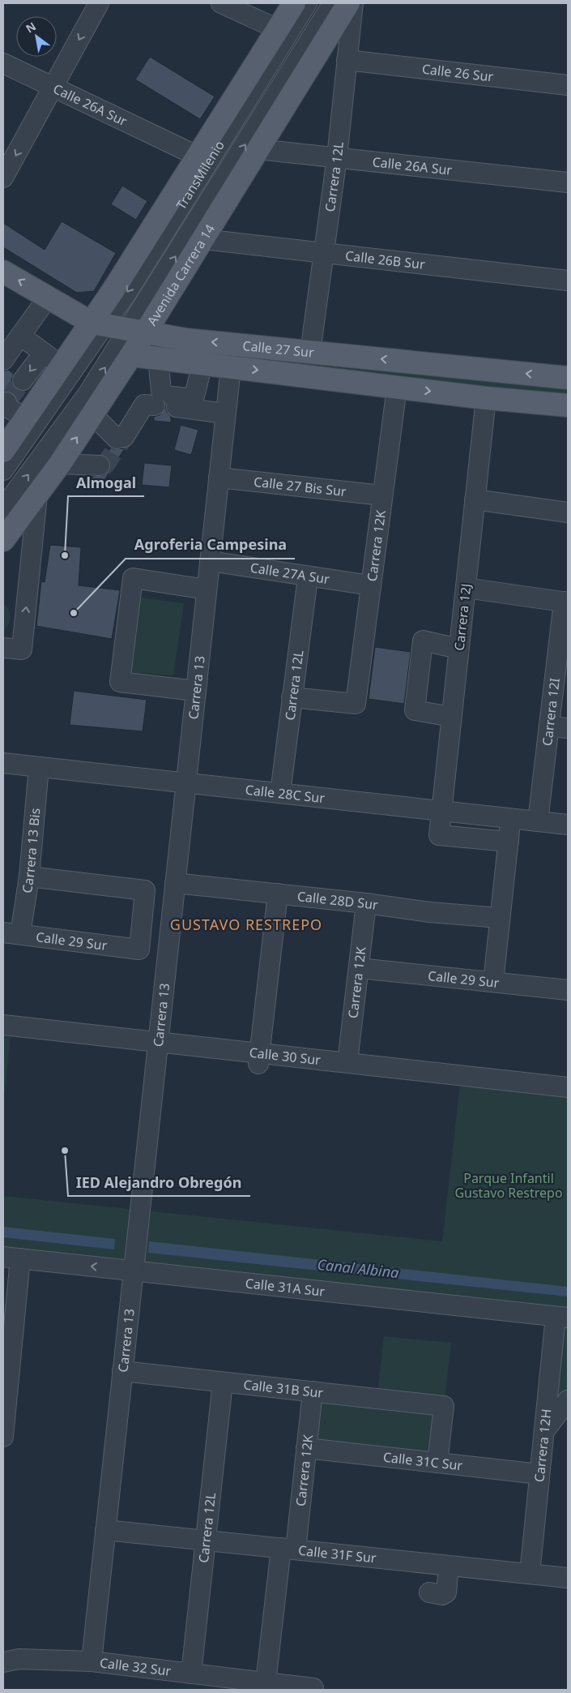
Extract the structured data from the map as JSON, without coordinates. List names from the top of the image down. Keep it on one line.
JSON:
{"streets":{"main road":["Avenida Carrera 14","Calle 27 Sur"],"street":["Calle 26 Sur","Calle 26A Sur","TransMilenio","Carrera 12L","Calle 26B Sur","Calle 27 Bis Sur","Carrera 12K","Calle 27A Sur","Carrera 12J","Carrera 13","Carrera 12I","Calle 28C Sur","Carrera 13 Bis","Calle 28D Sur","Calle 29 Sur","Calle 30 Sur","Calle 31A Sur","Calle 31B Sur","Carrera 12H","Calle 31C Sur","Calle 31F Sur","Calle 32 Sur"]},"crossings":[["Calle 26 Sur","Carrera 12L"],["Calle 26A Sur","Carrera 12L"],["Calle 26A Sur","Avenida Carrera 14"],["TransMilenio","Avenida Carrera 14"],["TransMilenio","Calle 27 Sur"],["Carrera 12L","Calle 26B Sur"],["Carrera 12L","Calle 27 Sur"],["Carrera 12L","Carrera 12K"],["Carrera 12L","Calle 27A Sur"],["Carrera 12L","Calle 28C Sur"],["Carrera 12L","Calle 31B Sur"],["Carrera 12L","Calle 31F Sur"],["Carrera 12L","Calle 32 Sur"],["Calle 26B Sur","Avenida Carrera 14"],["Avenida Carrera 14","Calle 27 Sur"],["Calle 27 Sur","Carrera 12K"],["Calle 27 Sur","Carrera 12J"],["Calle 27 Sur","Carrera 13"],["Calle 27 Bis Sur","Carrera 12K"],["Calle 27 Bis Sur","Carrera 13"],["Carrera 12K","Calle 27A Sur"],["Carrera 12K","Calle 28D Sur"],["Carrera 12K","Calle 29 Sur"],["Carrera 12K","Calle 30 Sur"],["Carrera 12K","Calle 31B Sur"],["Carrera 12K","Calle 31C Sur"],["Carrera 12K","Calle 31F Sur"],["Carrera 12K","Calle 32 Sur"],["Calle 27A Sur","Carrera 13"],["Carrera 12J","Calle 28C Sur"],["Carrera 13","Calle 28C Sur"],["Carrera 13","Calle 28D Sur"],["Carrera 13","Calle 30 Sur"],["Carrera 13","Calle 31A Sur"],["Carrera 13","Calle 31B Sur"],["Carrera 13","Calle 31F Sur"],["Carrera 13","Calle 32 Sur"],["Carrera 12I","Calle 28C Sur"],["Calle 28C Sur","Carrera 13 Bis"],["Carrera 13 Bis","Calle 29 Sur"],["Calle 31A Sur","Carrera 12H"],["Calle 31B Sur","Calle 31C Sur"],["Carrera 12H","Calle 31C Sur"],["Carrera 12H","Calle 31F Sur"]],"districts":["GUSTAVO RESTREPO"],"water":["Canal Albina"],"parks":["Parque Infantil Gustavo Restrepo"],"places":["Almogal","Agroferia Campesina","IED Alejandro Obregón"],"north":"top left"}
